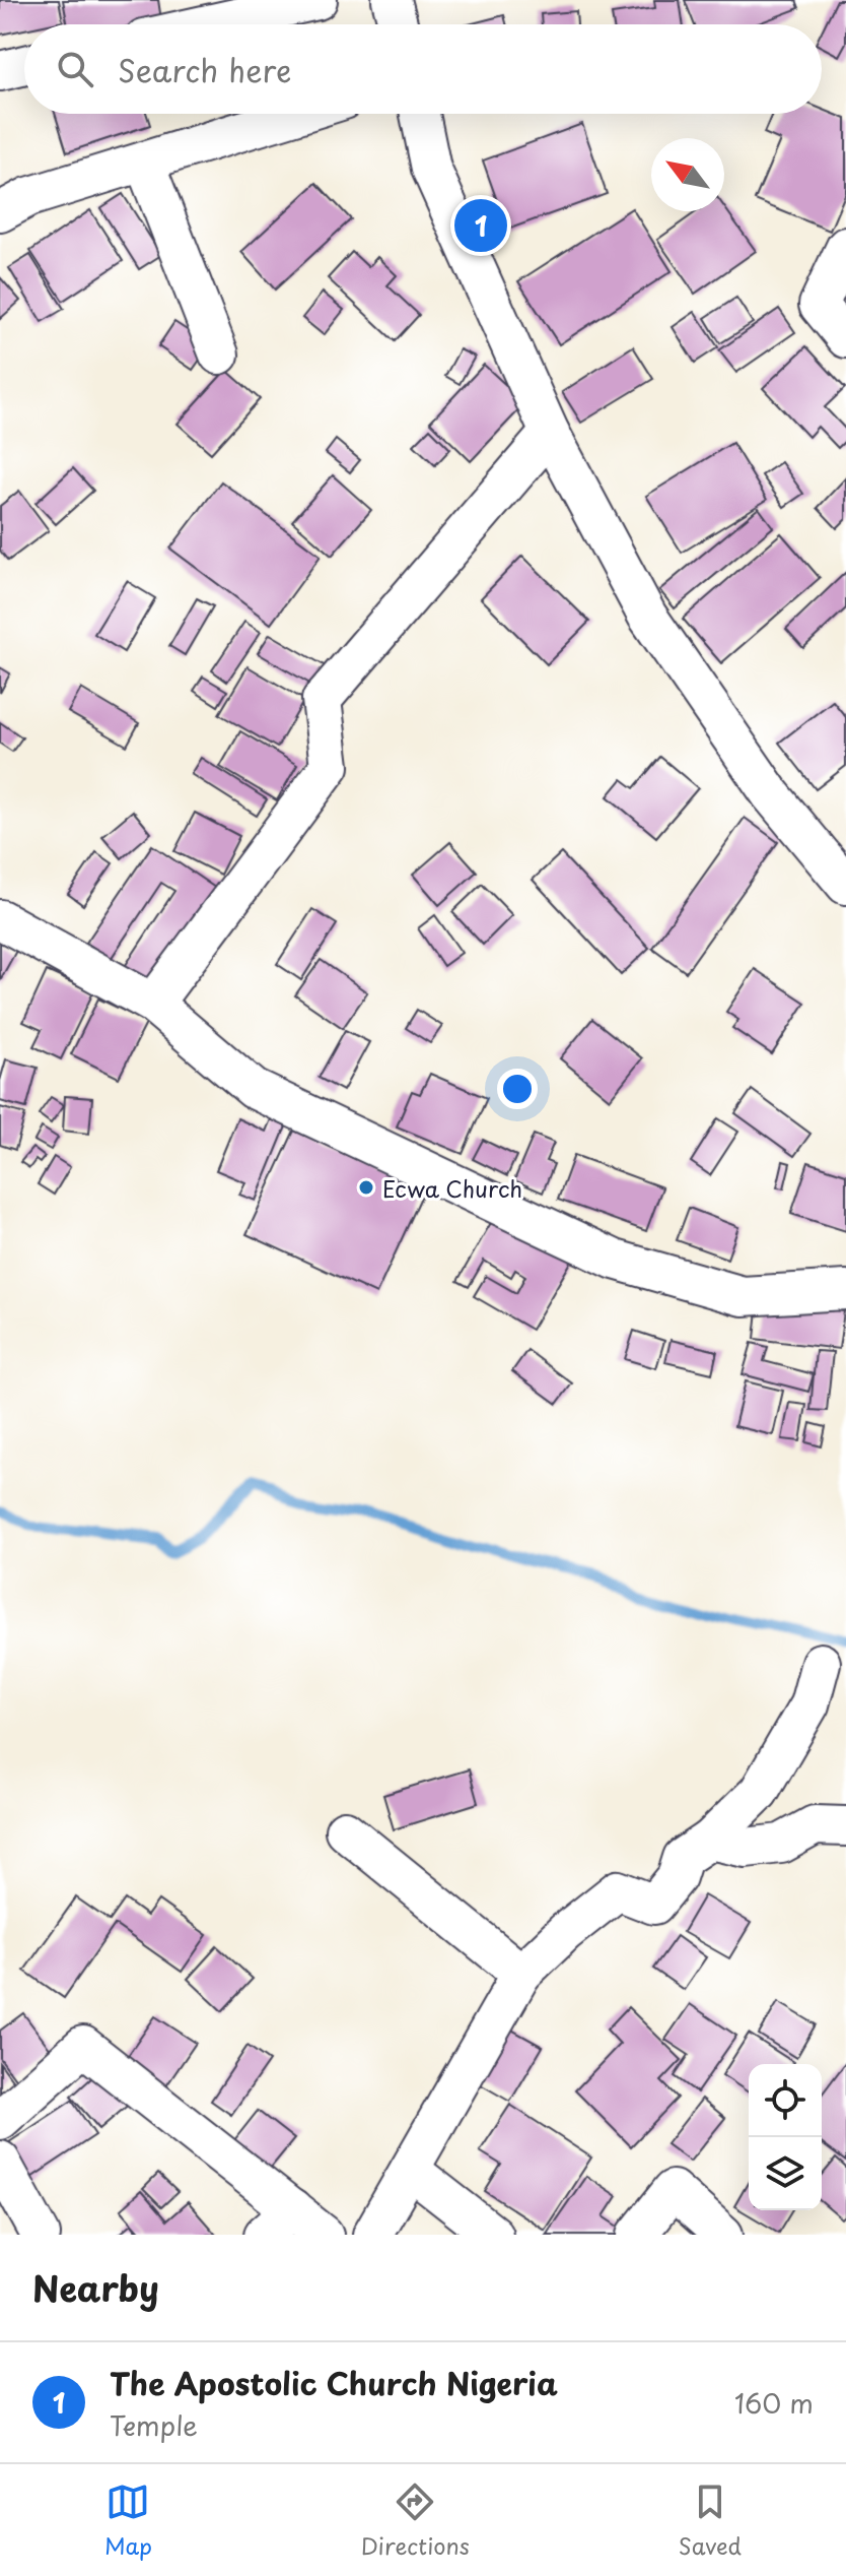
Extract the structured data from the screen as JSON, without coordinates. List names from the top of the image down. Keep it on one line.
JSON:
{"places":["Ecwa Church"],"north":"top left","page":{"search":"Search here","pins":"1","heading":"Nearby","list":[{"mark":"1","name":"The Apostolic Church Nigeria","note":"Temple","value":"160 m"}],"nav":["Map","Directions","Saved"]}}
